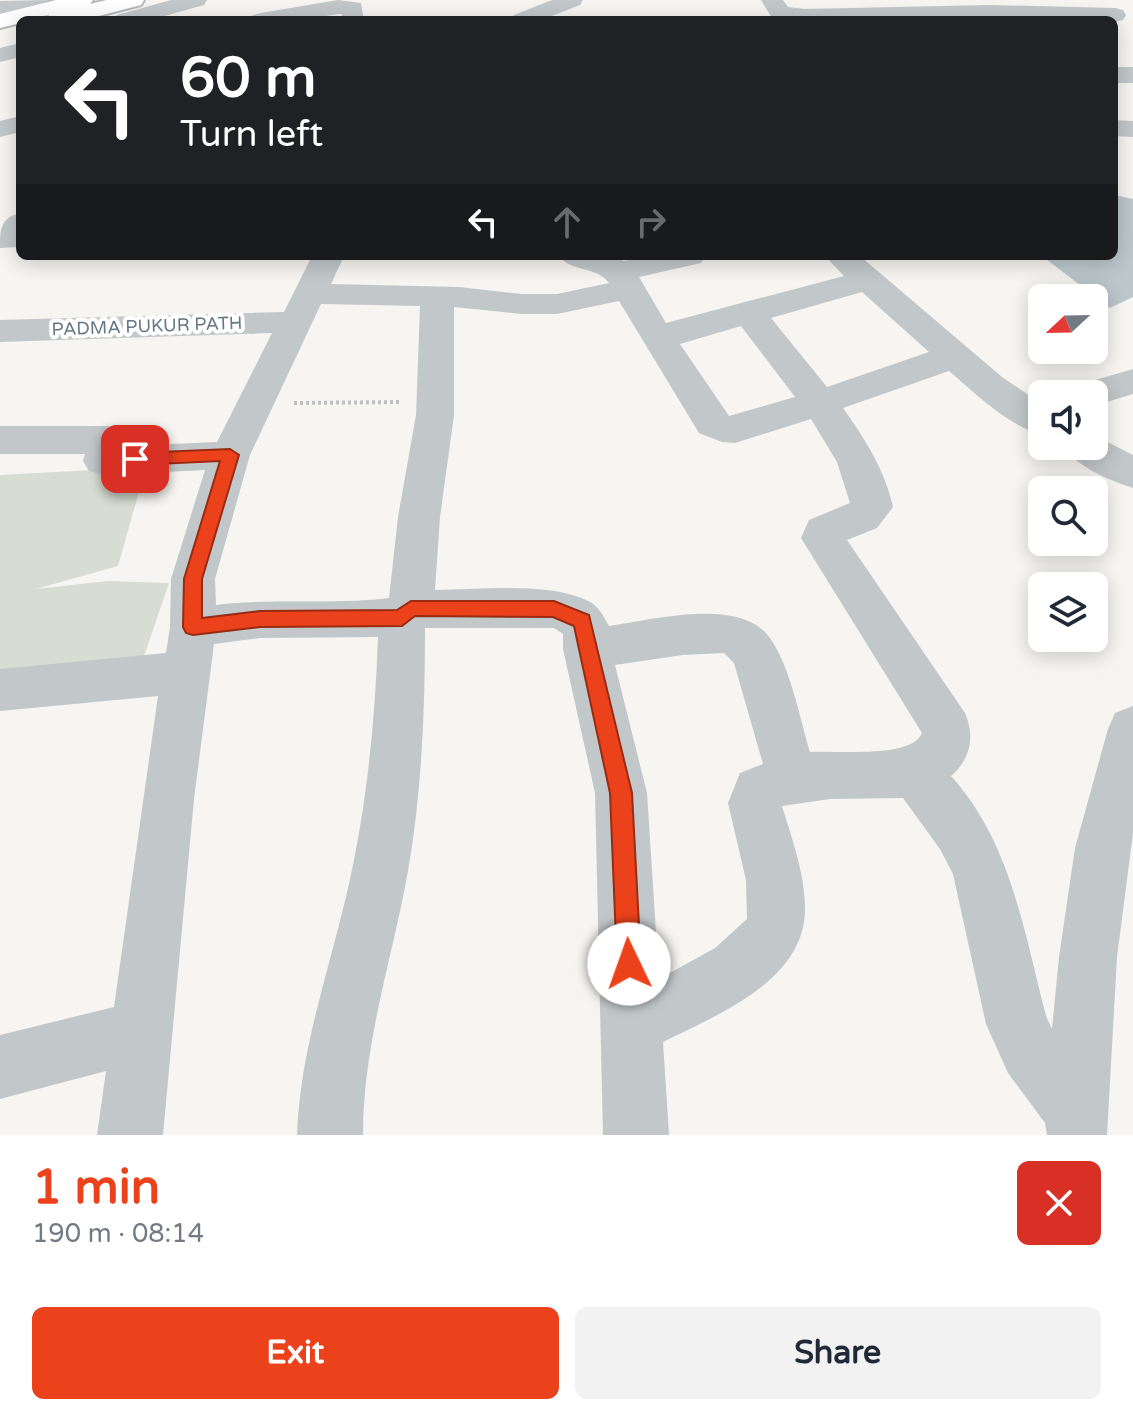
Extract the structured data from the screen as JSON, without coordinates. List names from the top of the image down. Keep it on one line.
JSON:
{"streets":{"street":["PADMA PUKUR PATH"]},"north":"left","page":{"turn":["60 m","Turn left"],"heading":["1 min","190 m · 08:14"],"buttons":["Exit","Share"]}}
